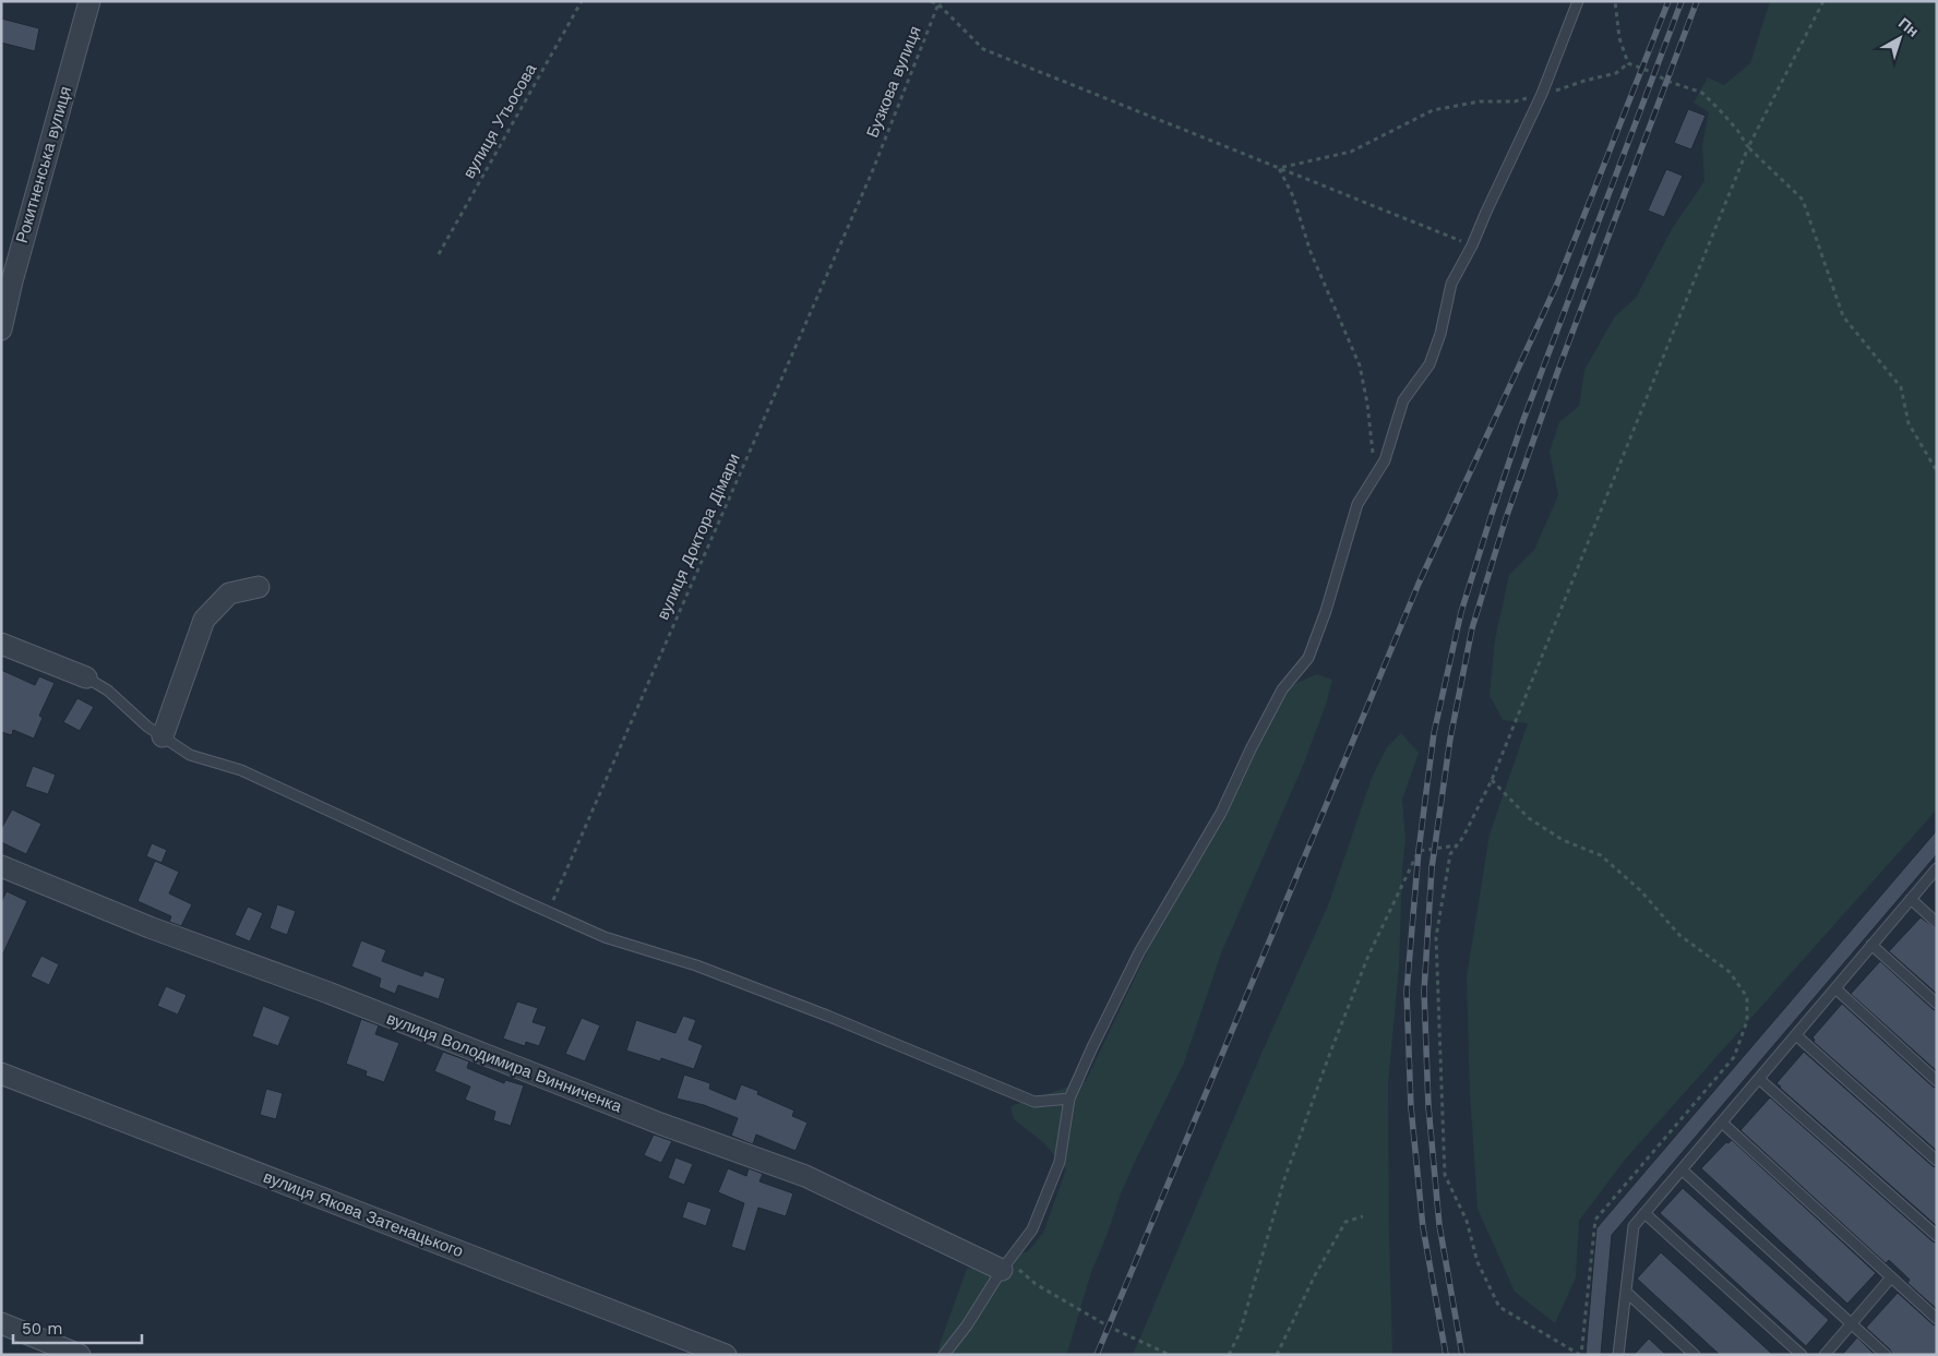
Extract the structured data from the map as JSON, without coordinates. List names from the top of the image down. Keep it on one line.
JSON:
{"streets":{"street":["Рокитненська вулиця","вулиця Володимира Винниченка","вулиця Якова Затенацького"],"path":["Бузкова вулиця","вулиця Утьосова","вулиця Доктора Дімари"]},"crossings":[["Бузкова вулиця","вулиця Доктора Дімари"]],"scale_bar":"50 m","north":"top right"}
